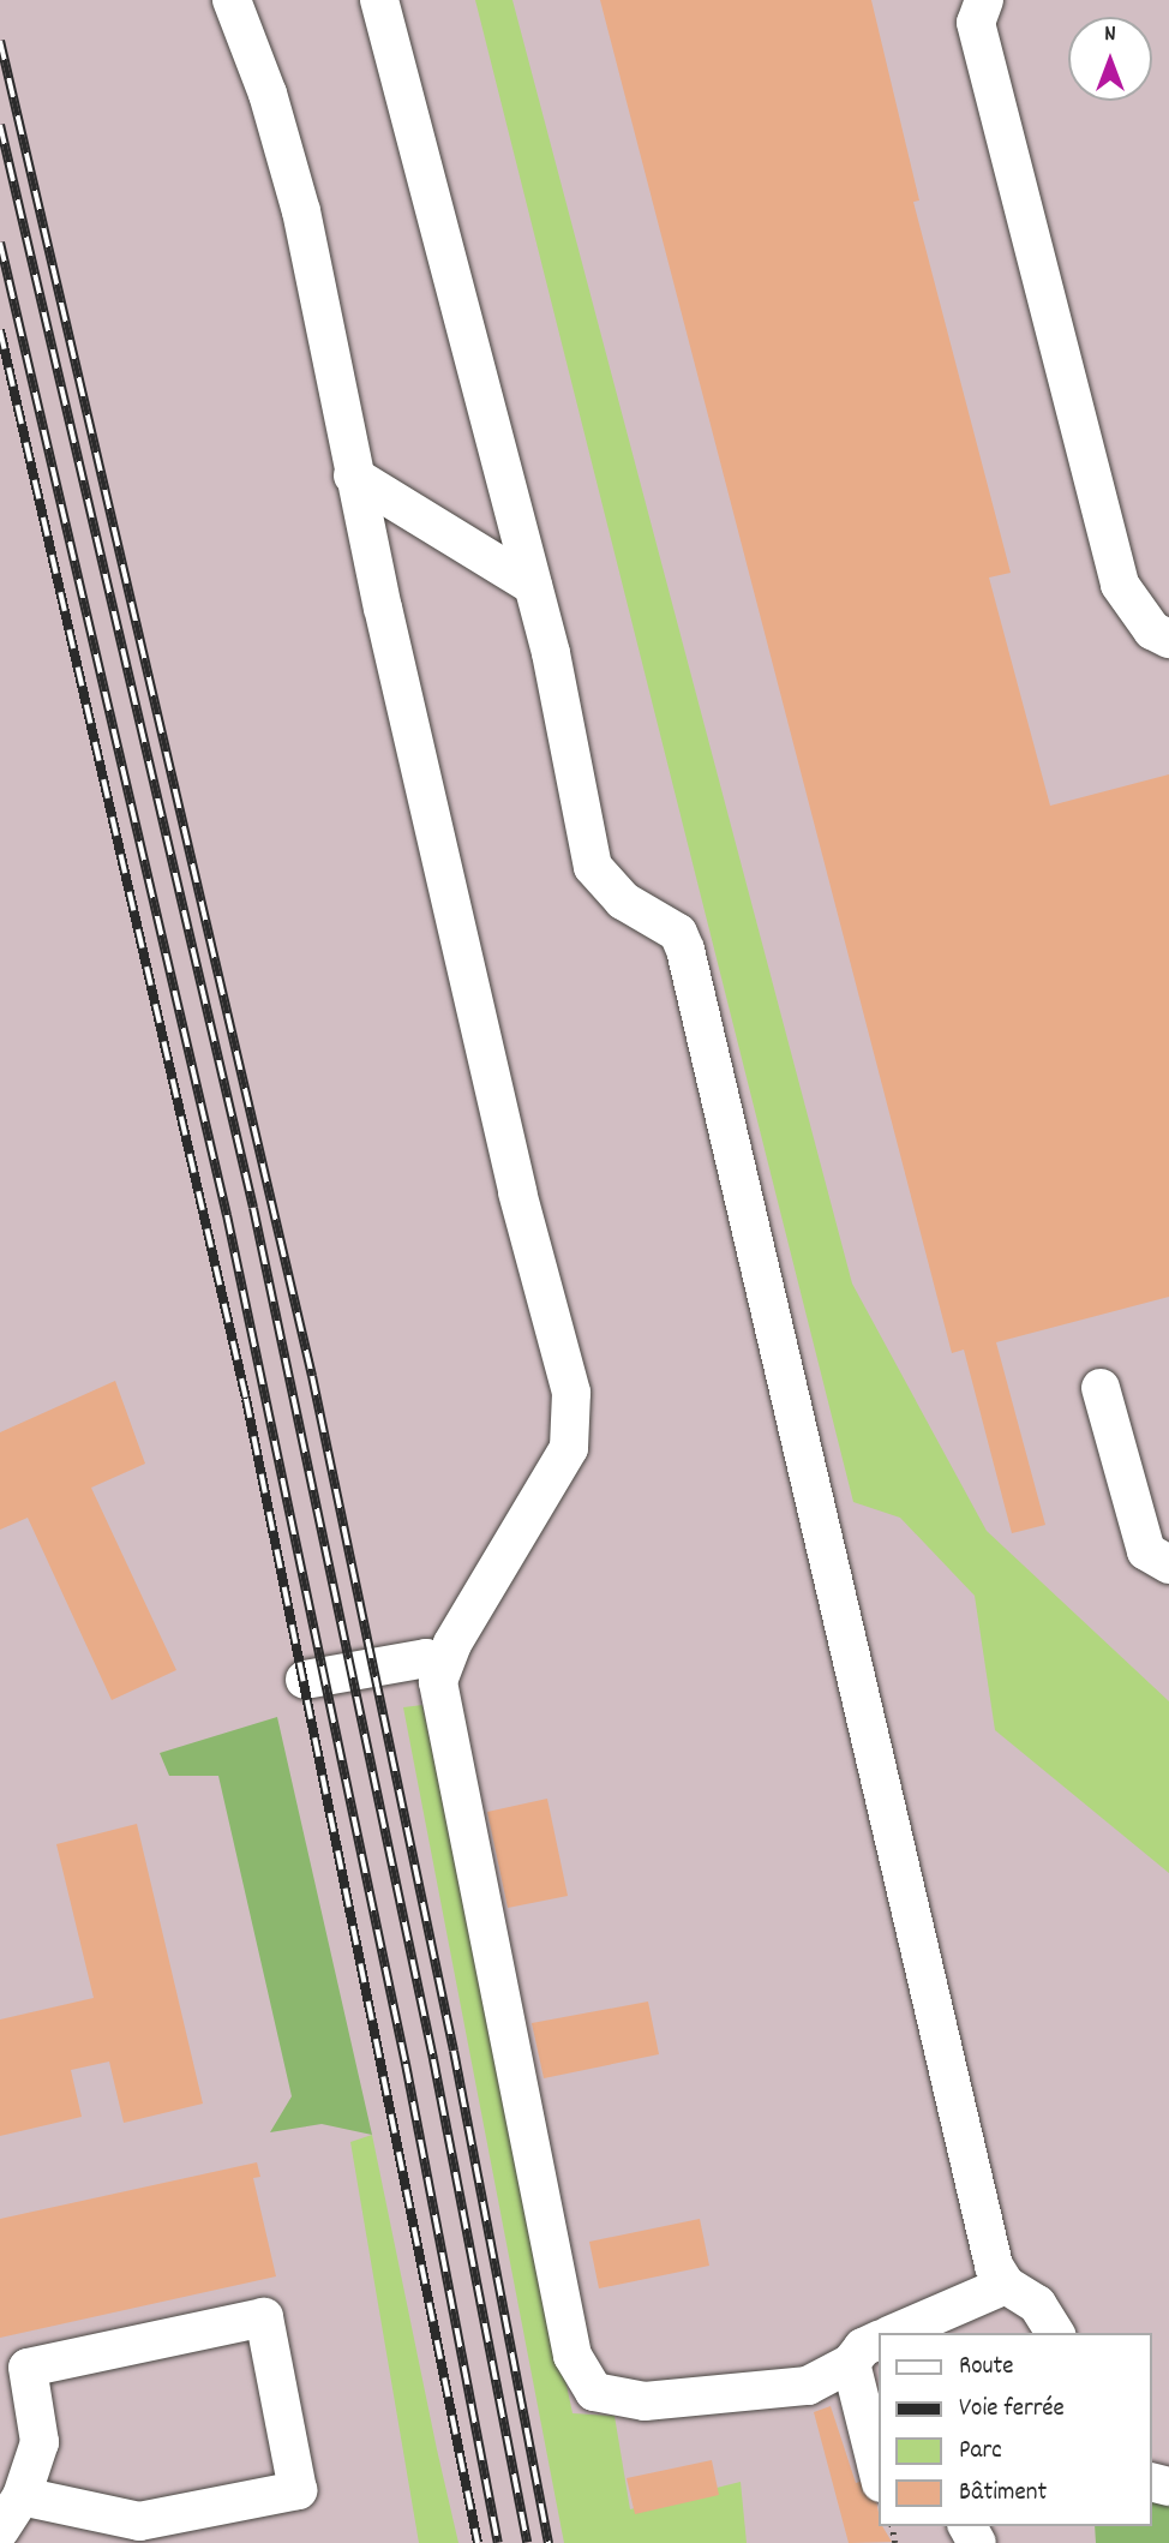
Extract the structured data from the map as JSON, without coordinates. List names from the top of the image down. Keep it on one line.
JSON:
{"legend":["Route","Voie ferrée","Parc","Bâtiment"],"north":"top"}
